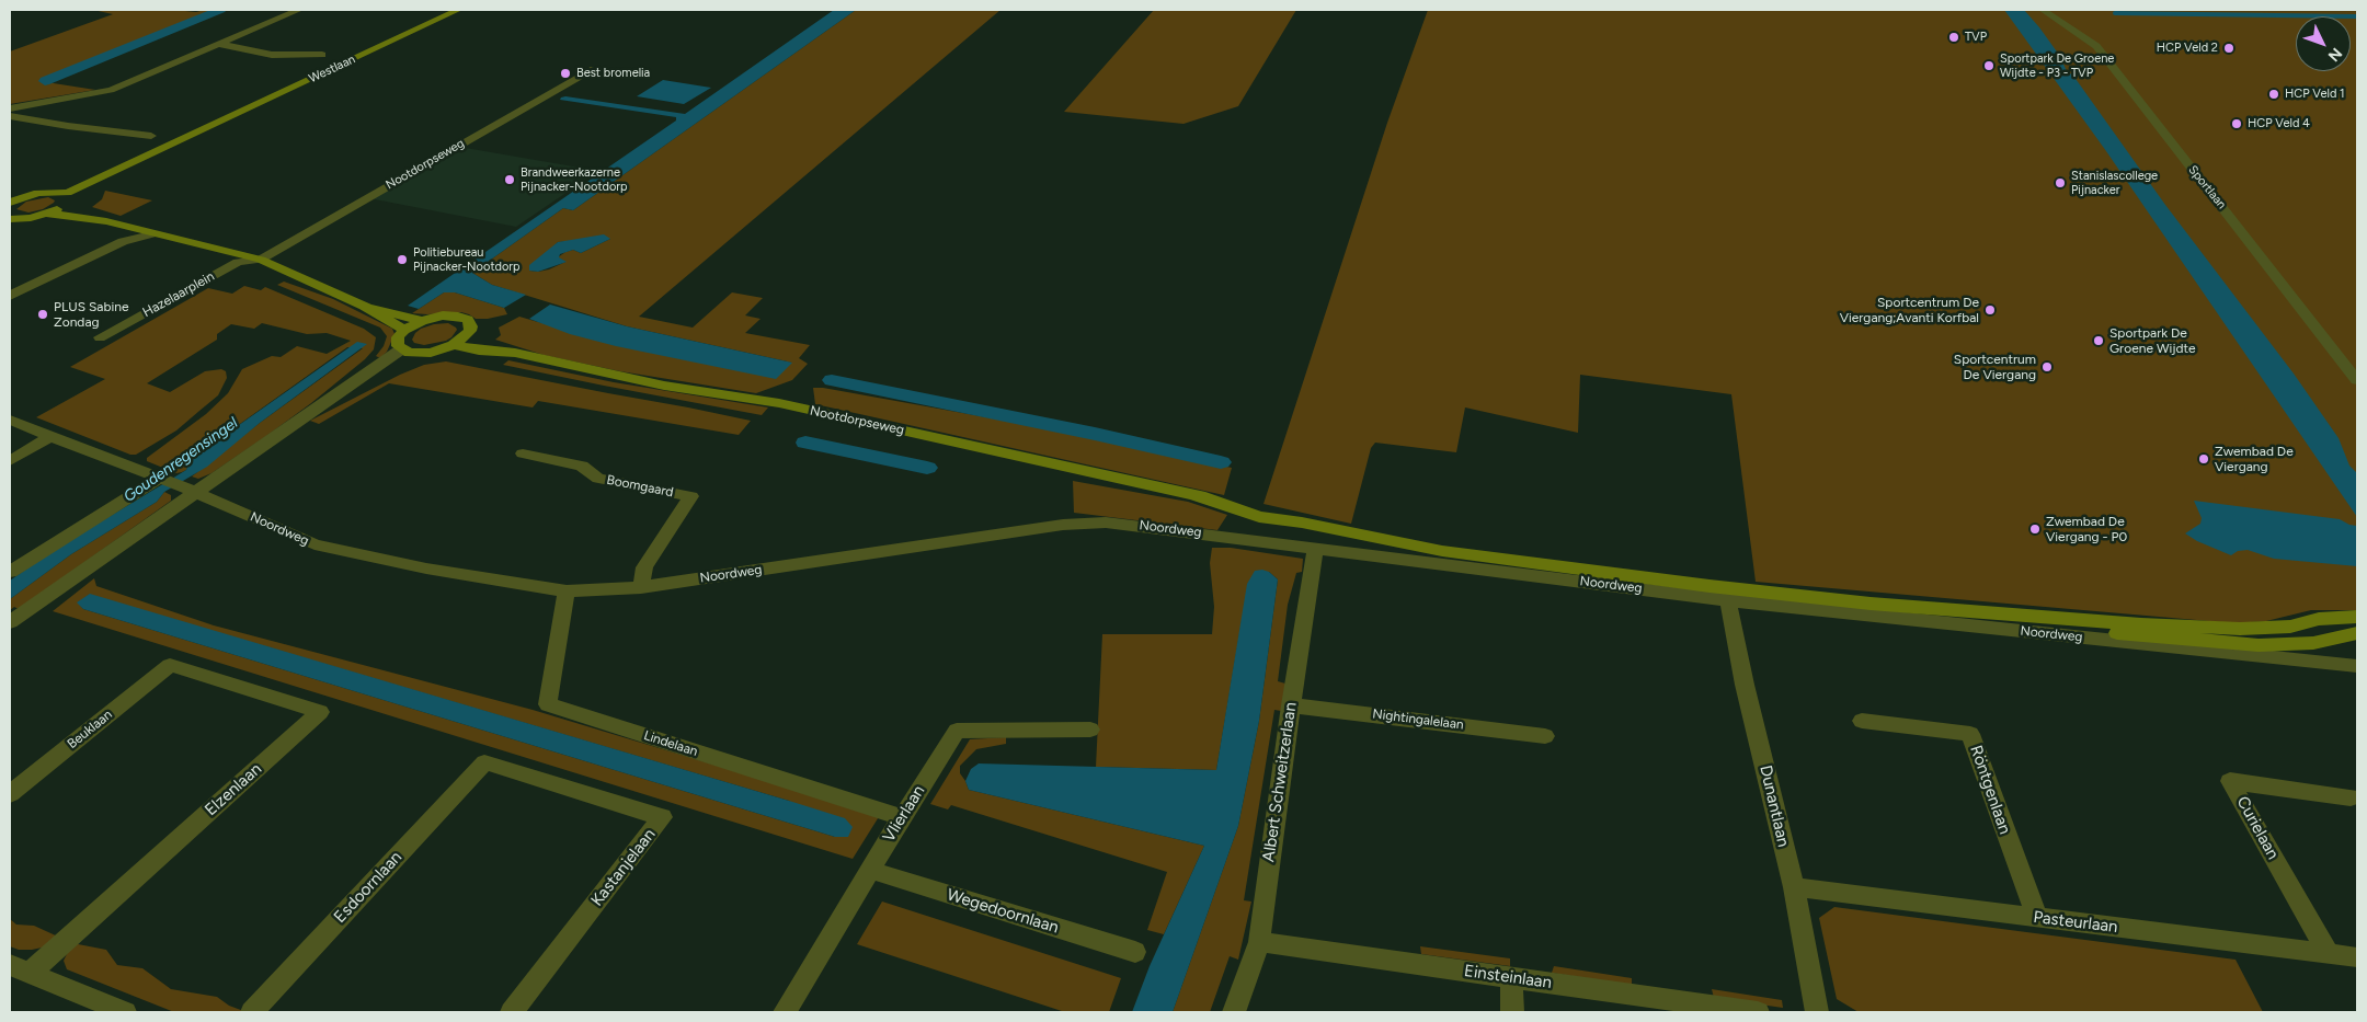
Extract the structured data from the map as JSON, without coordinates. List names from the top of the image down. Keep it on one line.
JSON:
{"streets":{"main road":["Westlaan","Nootdorpseweg","Noordweg"],"street":["Sportlaan","Hazelaarplein","Boomgaard","Nightingalelaan","Beuklaan","Lindelaan","Albert Schweitzerlaan","Elzenlaan","Röntgenlaan","Dunantlaan","Vlierlaan","Curielaan","Kastanjelaan","Esdoornlaan","Wegedoornlaan","Pasteurlaan","Einsteinlaan"]},"crossings":[["Nootdorpseweg","Hazelaarplein"],["Nootdorpseweg","Noordweg"],["Boomgaard","Noordweg"],["Noordweg","Lindelaan"],["Noordweg","Albert Schweitzerlaan"],["Noordweg","Dunantlaan"],["Nightingalelaan","Albert Schweitzerlaan"],["Beuklaan","Elzenlaan"],["Lindelaan","Vlierlaan"],["Albert Schweitzerlaan","Einsteinlaan"],["Röntgenlaan","Pasteurlaan"],["Dunantlaan","Pasteurlaan"],["Vlierlaan","Wegedoornlaan"],["Curielaan","Pasteurlaan"],["Kastanjelaan","Esdoornlaan"]],"water":["Goudenregensingel"],"places":["TVP","HCP Veld 2","Sportpark De Groene Wijdte - P3 - TVP","Best bromelia","HCP Veld 1","HCP Veld 4","Brandweerkazerne Pijnacker-Nootdorp","Stanislascollege Pijnacker","Politiebureau Pijnacker-Nootdorp","Sportcentrum De Viergang;Avanti Korfbal","PLUS Sabine Zondag","Sportpark De Groene Wijdte","Sportcentrum De Viergang","Zwembad De Viergang","Zwembad De Viergang - P0"],"north":"bottom right"}
